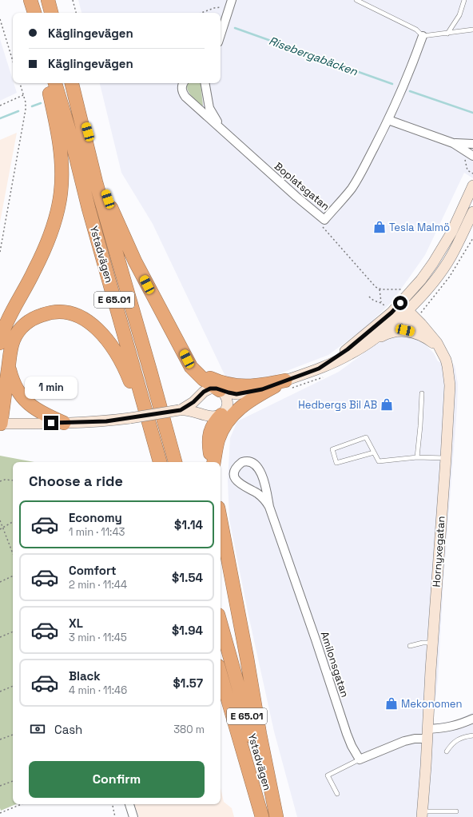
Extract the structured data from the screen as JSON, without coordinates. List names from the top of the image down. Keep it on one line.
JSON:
{"streets":{"highway":["Ystadvägen","E 65.01"],"main road":["Hornyxegatan"],"street":["Boplatsgatan","Amilonsgatan"]},"water":["Risebergabäcken"],"places":{"shop":["Tesla Malmö","Hedbergs Bil AB","Mekonomen"]},"page":{"banner":["Käglingevägen","Käglingevägen"],"bubble":"1 min","heading":"Choose a ride","list":[{"name":"Economy","note":"1 min · 11:43","value":"$1.14"},{"name":"Comfort","note":"2 min · 11:44","value":"$1.54"},{"name":"XL","note":"3 min · 11:45","value":"$1.94"},{"name":"Black","note":"4 min · 11:46","value":"$1.57"}],"pay":["Cash","380 m"],"buttons":"Confirm"}}
